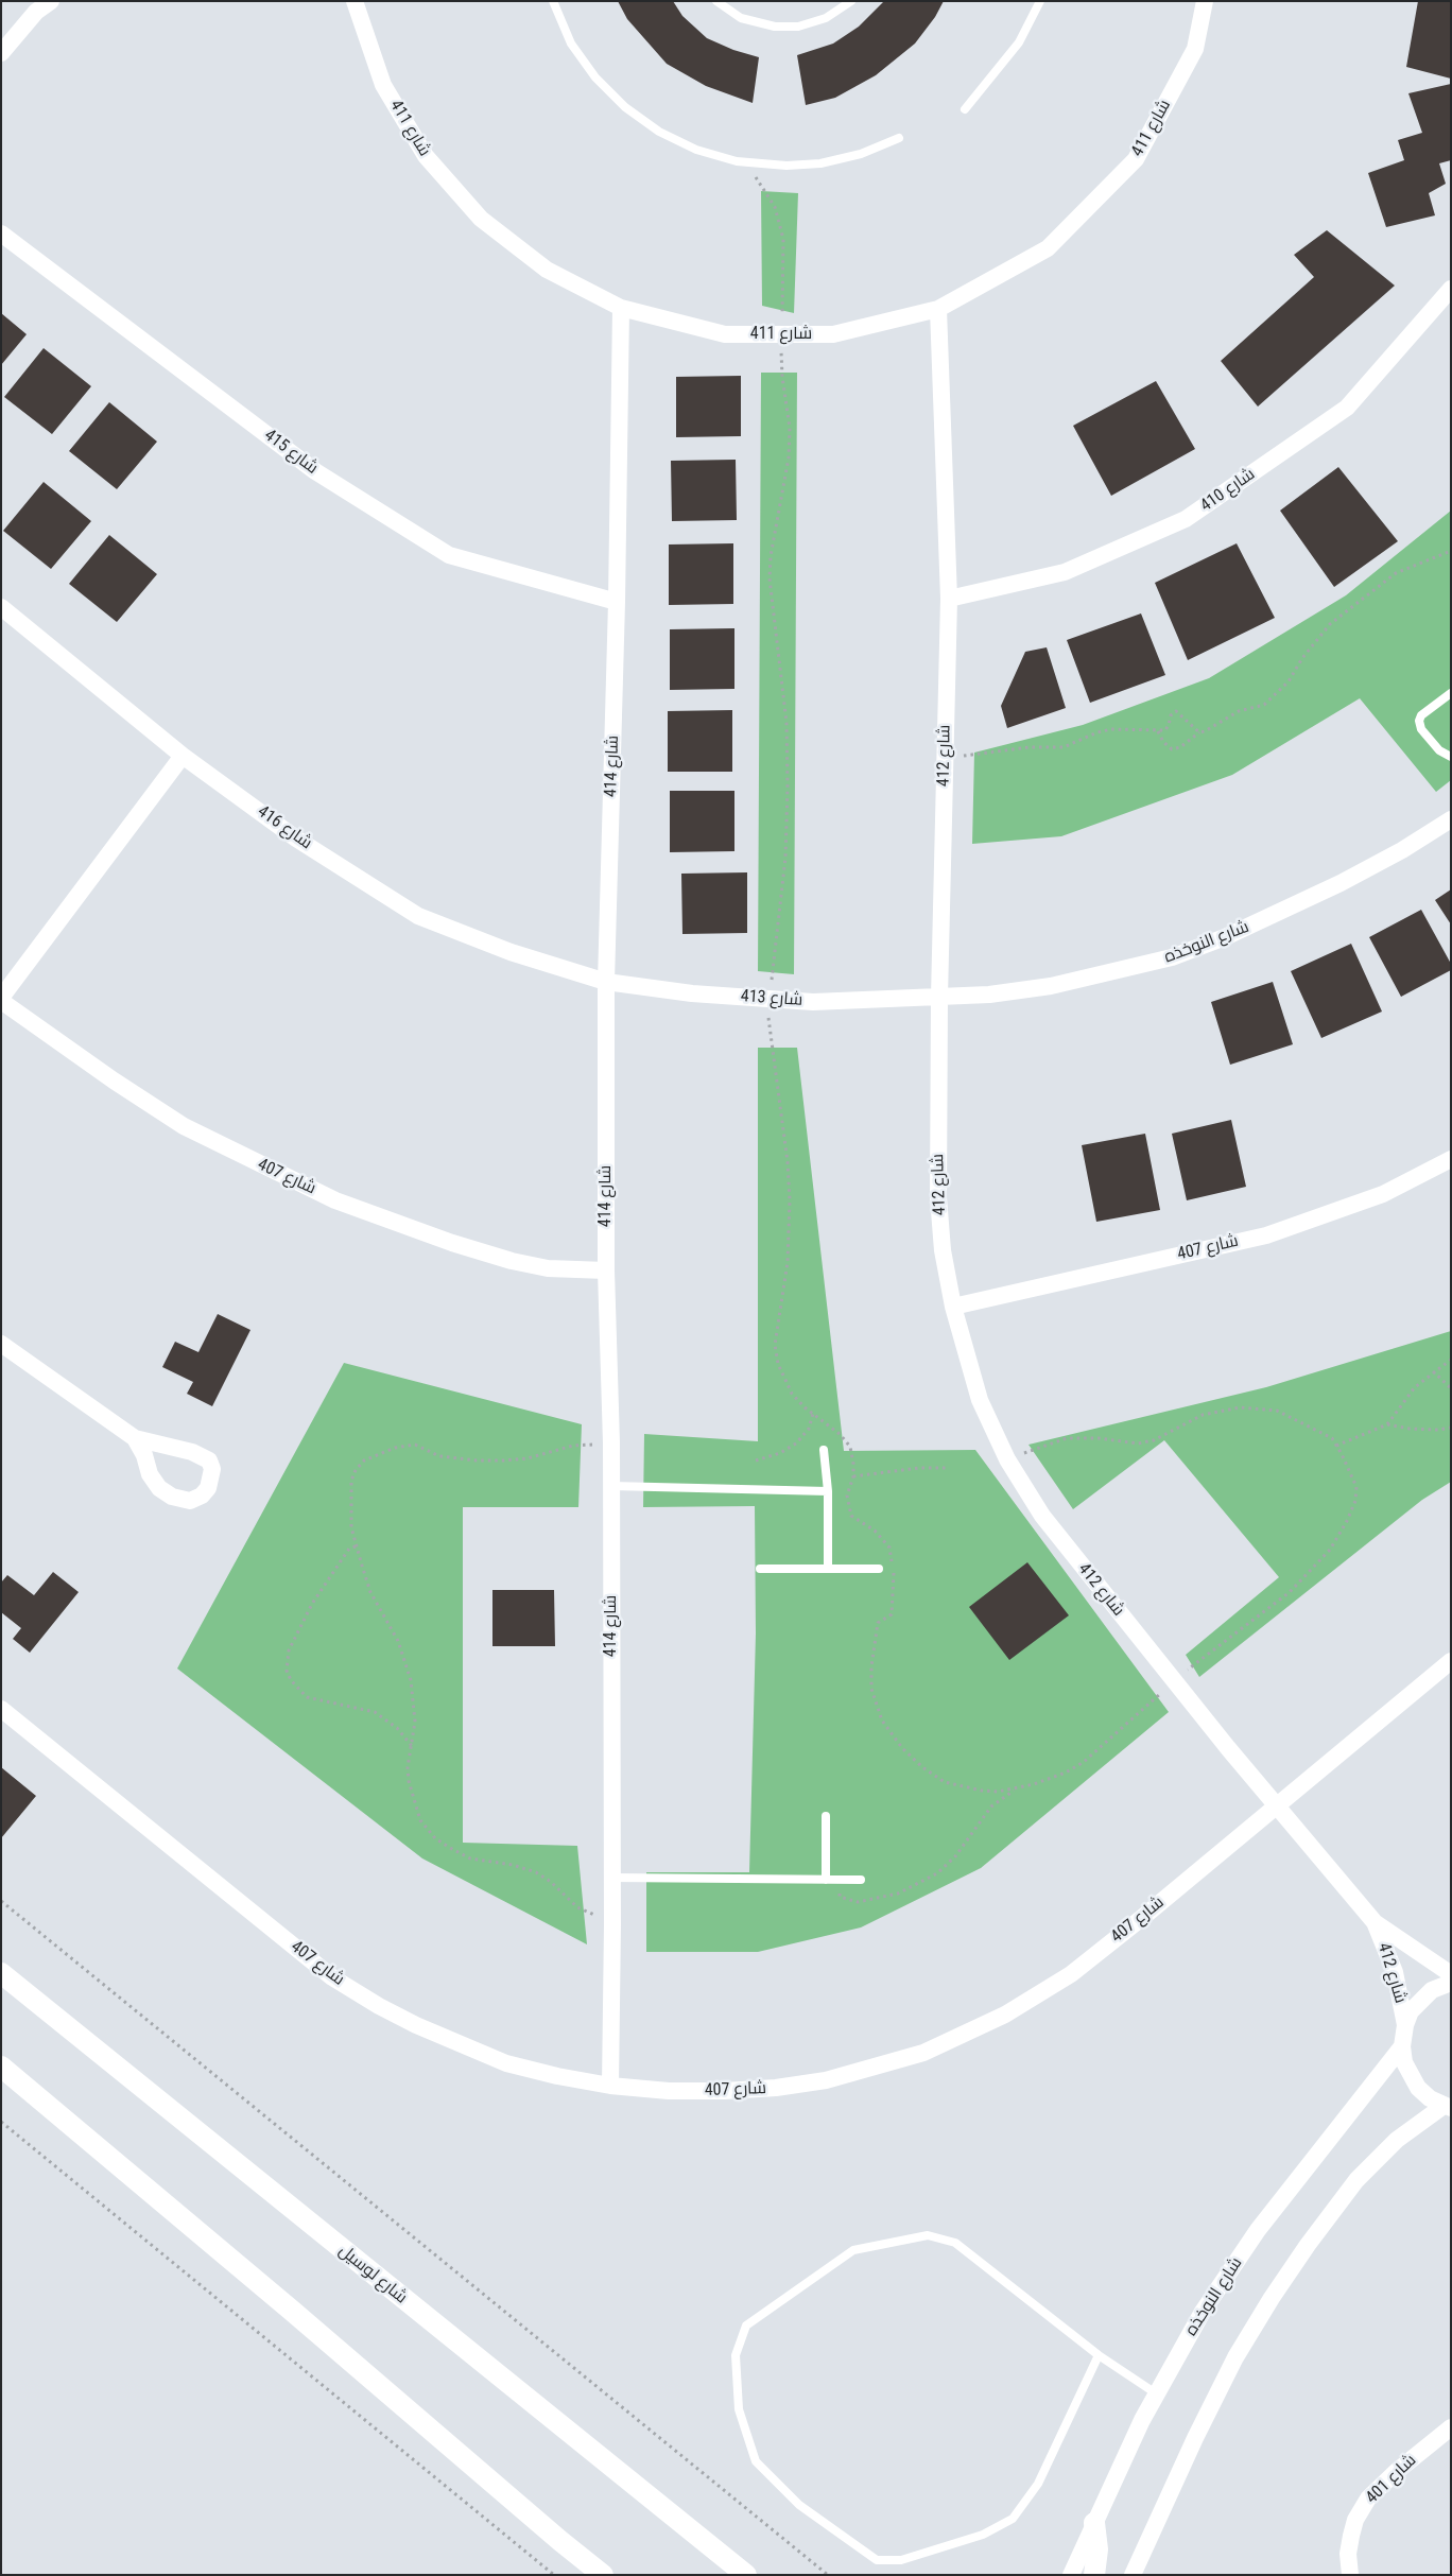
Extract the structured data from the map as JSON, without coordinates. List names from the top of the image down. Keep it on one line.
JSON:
{"streets":{"street":["شارع 411","شارع 415","شارع 410","شارع 412","شارع 414","شارع 416","شارع النوخذه","شارع 413","شارع 407","شارع لوسيل","شارع 401"]},"crossings":[["شارع 411","شارع 412"],["شارع 411","شارع 414"],["شارع 415","شارع 414"],["شارع 410","شارع 412"],["شارع 412","شارع النوخذه"],["شارع 412","شارع 413"],["شارع 412","شارع 407"],["شارع 414","شارع 416"],["شارع 414","شارع 413"],["شارع 414","شارع 407"],["شارع 416","شارع 413"],["شارع 416","شارع 407"],["شارع النوخذه","شارع 413"]]}
